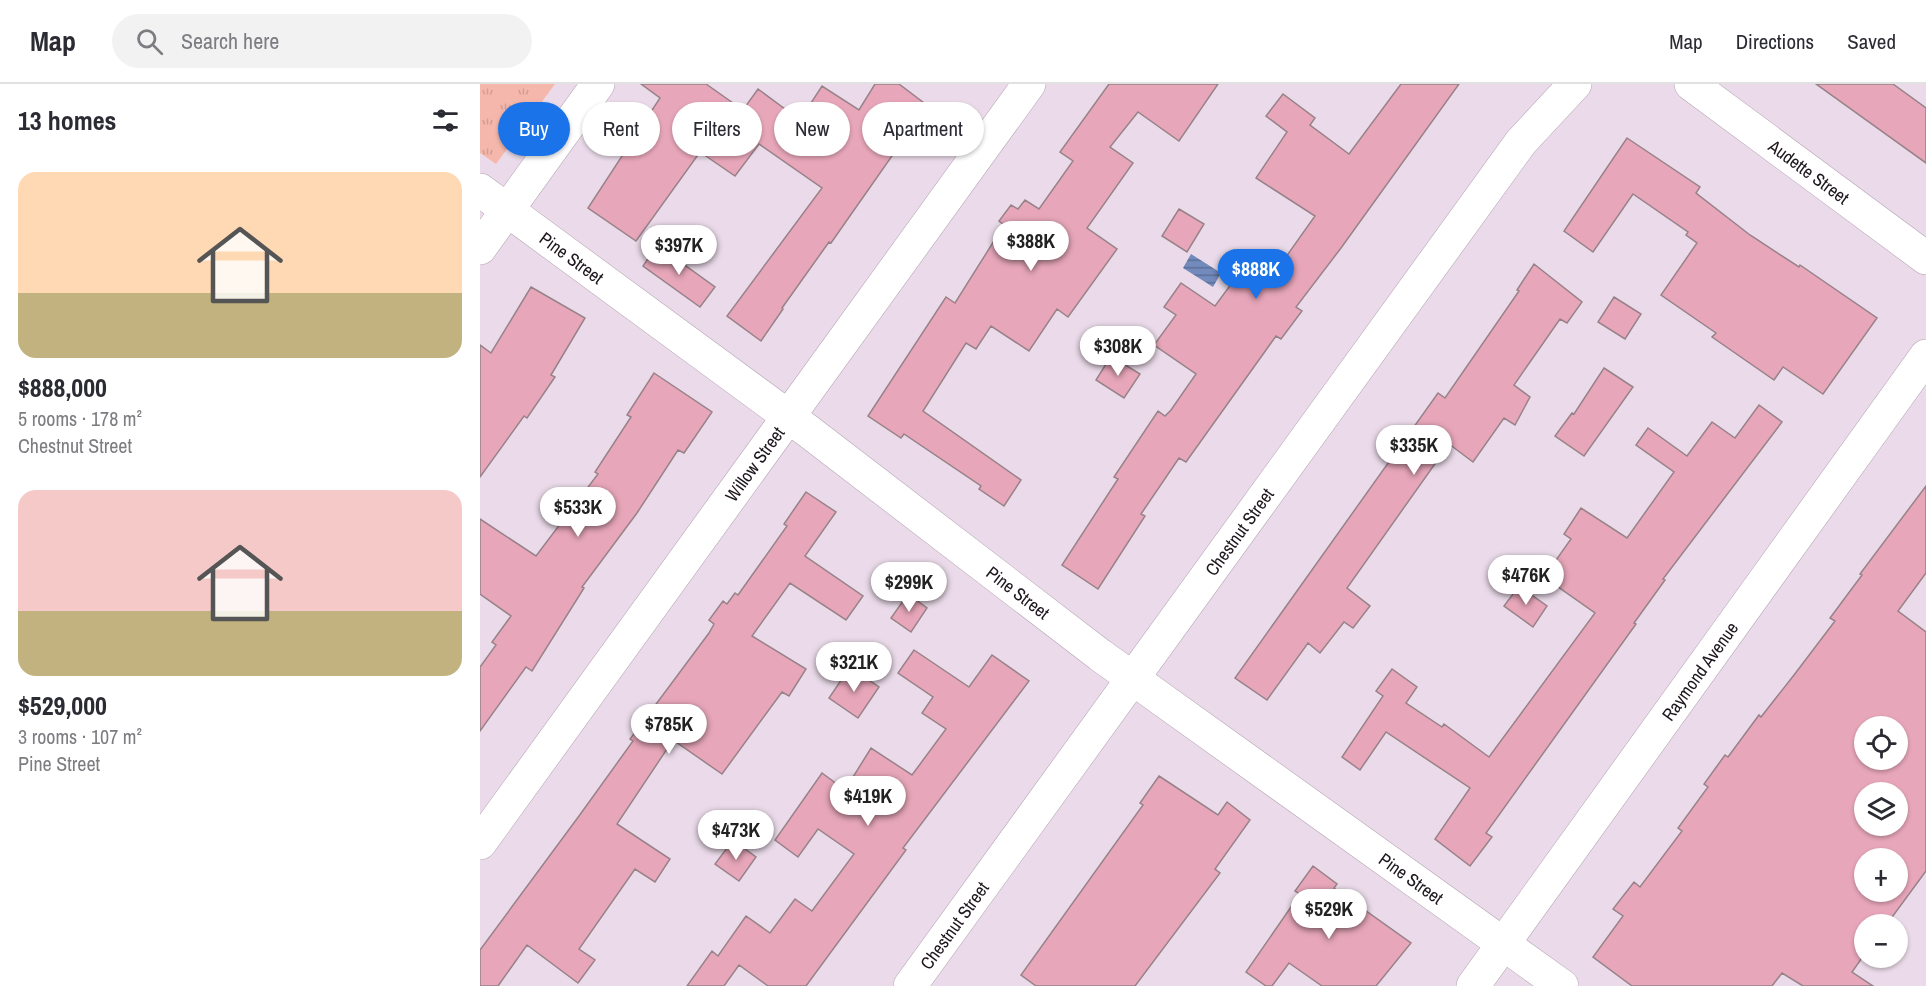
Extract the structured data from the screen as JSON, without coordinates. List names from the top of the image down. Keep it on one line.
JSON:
{"streets":{"street":["Audette Street","Pine Street","Willow Street","Chestnut Street","Raymond Avenue"]},"crossings":[["Pine Street","Willow Street"],["Pine Street","Chestnut Street"],["Pine Street","Raymond Avenue"]],"page":{"header":"Map","search":"Search here","nav":["Map","Directions","Saved"],"heading":"13 homes","chip":["Buy","Rent","Filters","New","Apartment"],"list":[{"name":"$888,000","note":"5 rooms · 178 m² · Chestnut Street"},{"name":"$529,000","note":"3 rooms · 107 m² · Pine Street"}],"price":["$388K","$397K","$888K","$308K","$335K","$533K","$476K","$299K","$321K","$785K","$419K","$473K","$529K"],"map_buttons":["+","−"]}}
